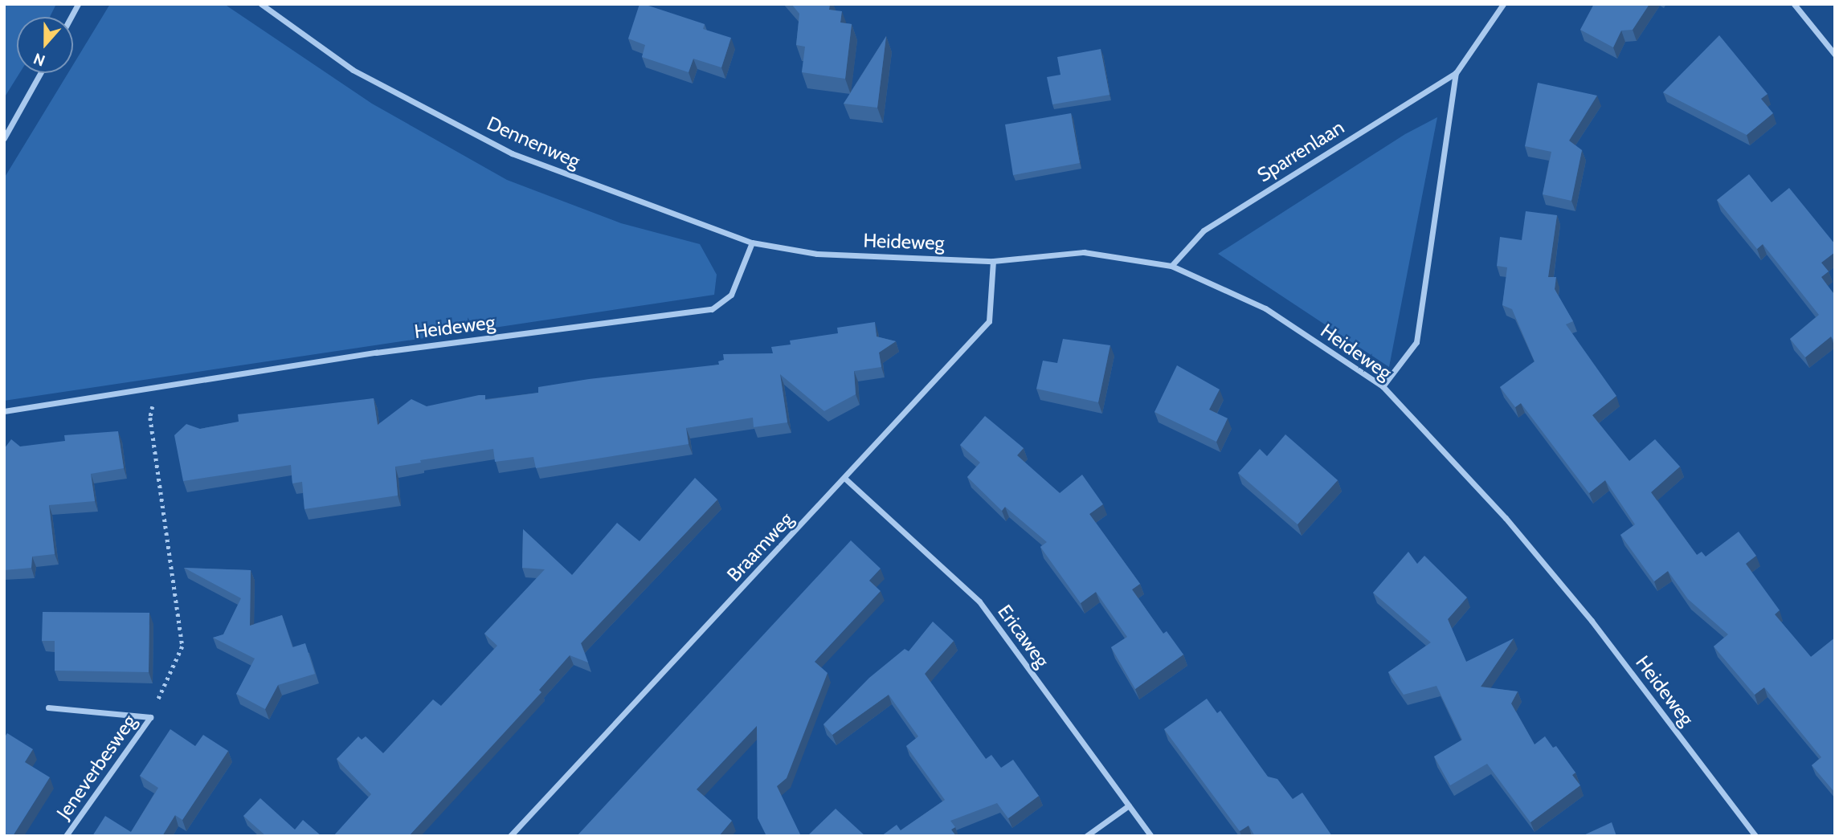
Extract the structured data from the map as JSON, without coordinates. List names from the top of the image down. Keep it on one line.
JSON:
{"streets":{"street":["Dennenweg","Sparrenlaan","Heideweg","Braamweg","Ericaweg","Jeneverbesweg"]},"crossings":[["Dennenweg","Heideweg"],["Sparrenlaan","Heideweg"],["Heideweg","Braamweg"],["Braamweg","Ericaweg"]],"north":"bottom"}
